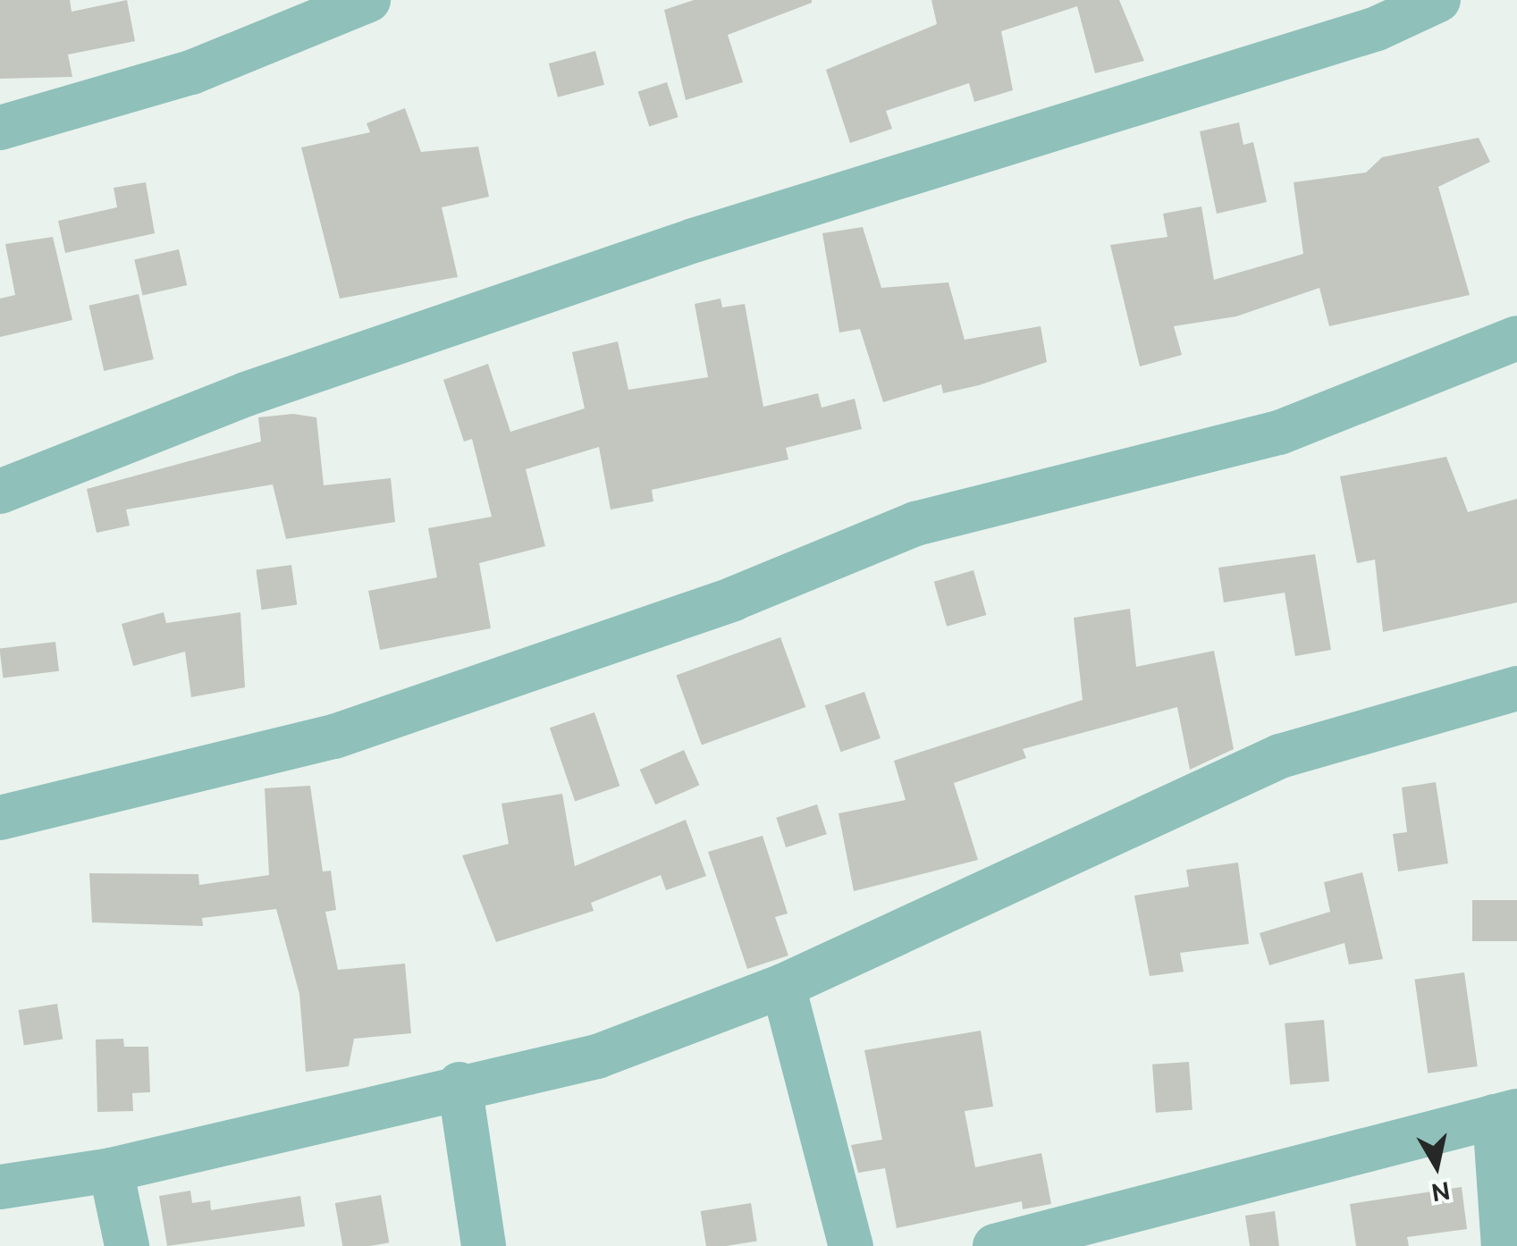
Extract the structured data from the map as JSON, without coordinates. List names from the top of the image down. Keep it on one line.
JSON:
{"north":"bottom"}
